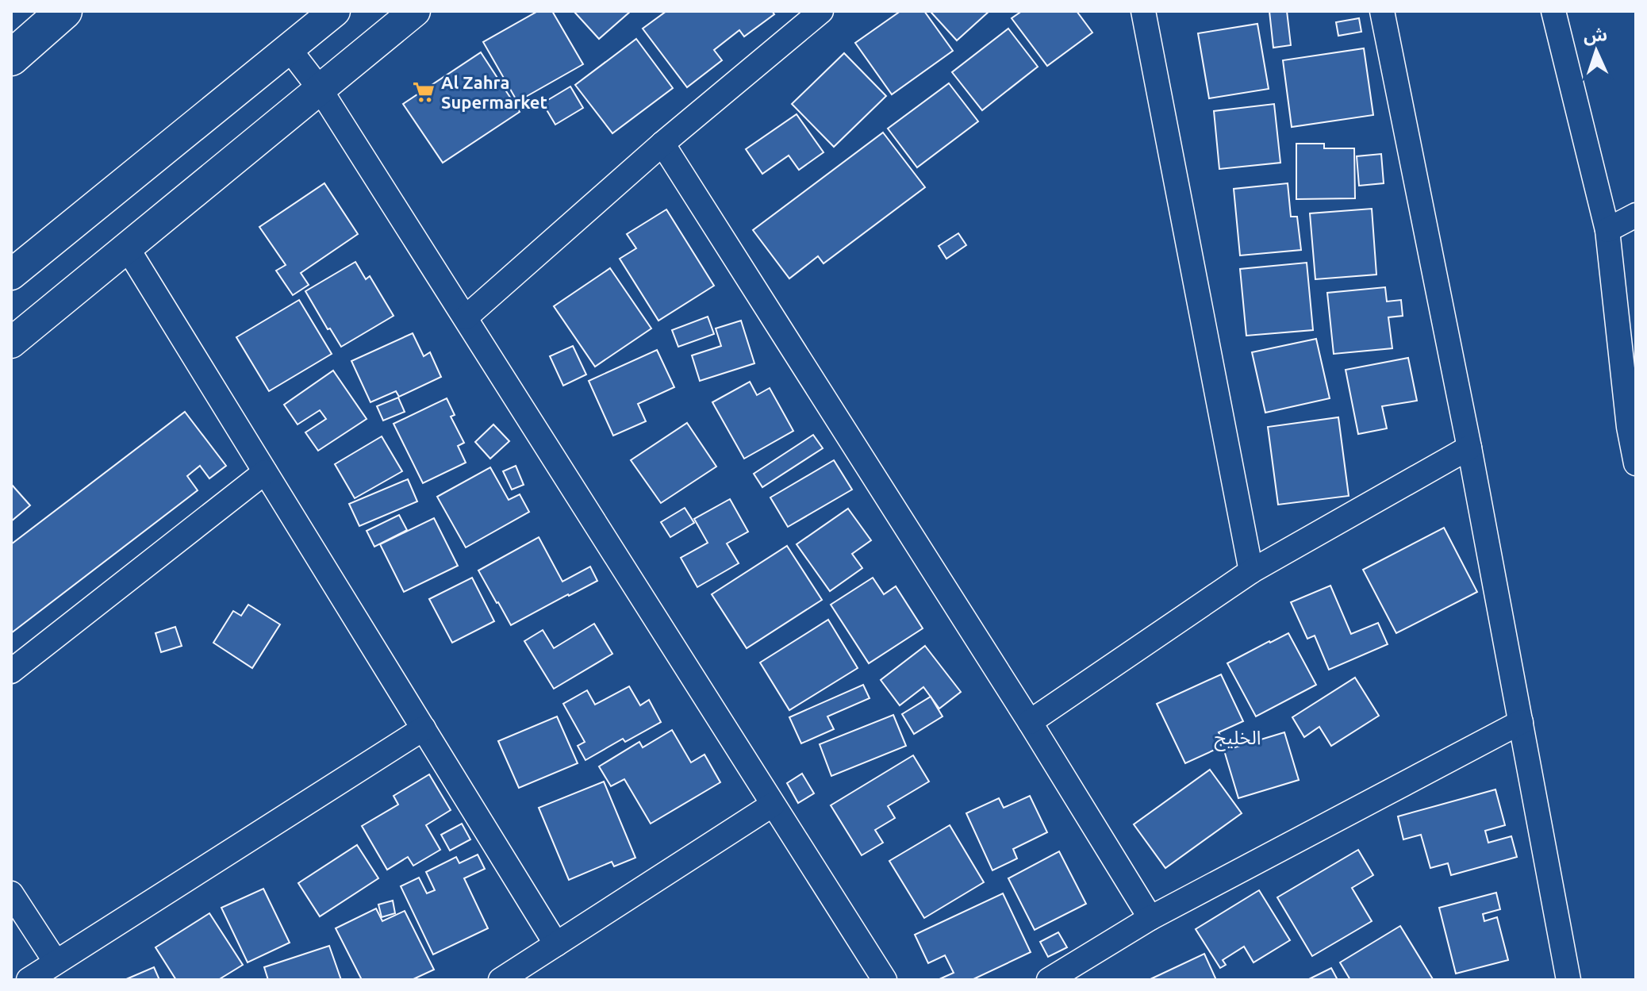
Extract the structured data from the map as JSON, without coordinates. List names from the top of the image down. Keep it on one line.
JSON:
{"districts":["الخليج"],"places":{"supermarket":["Al Zahra Supermarket"]},"north":"top"}
